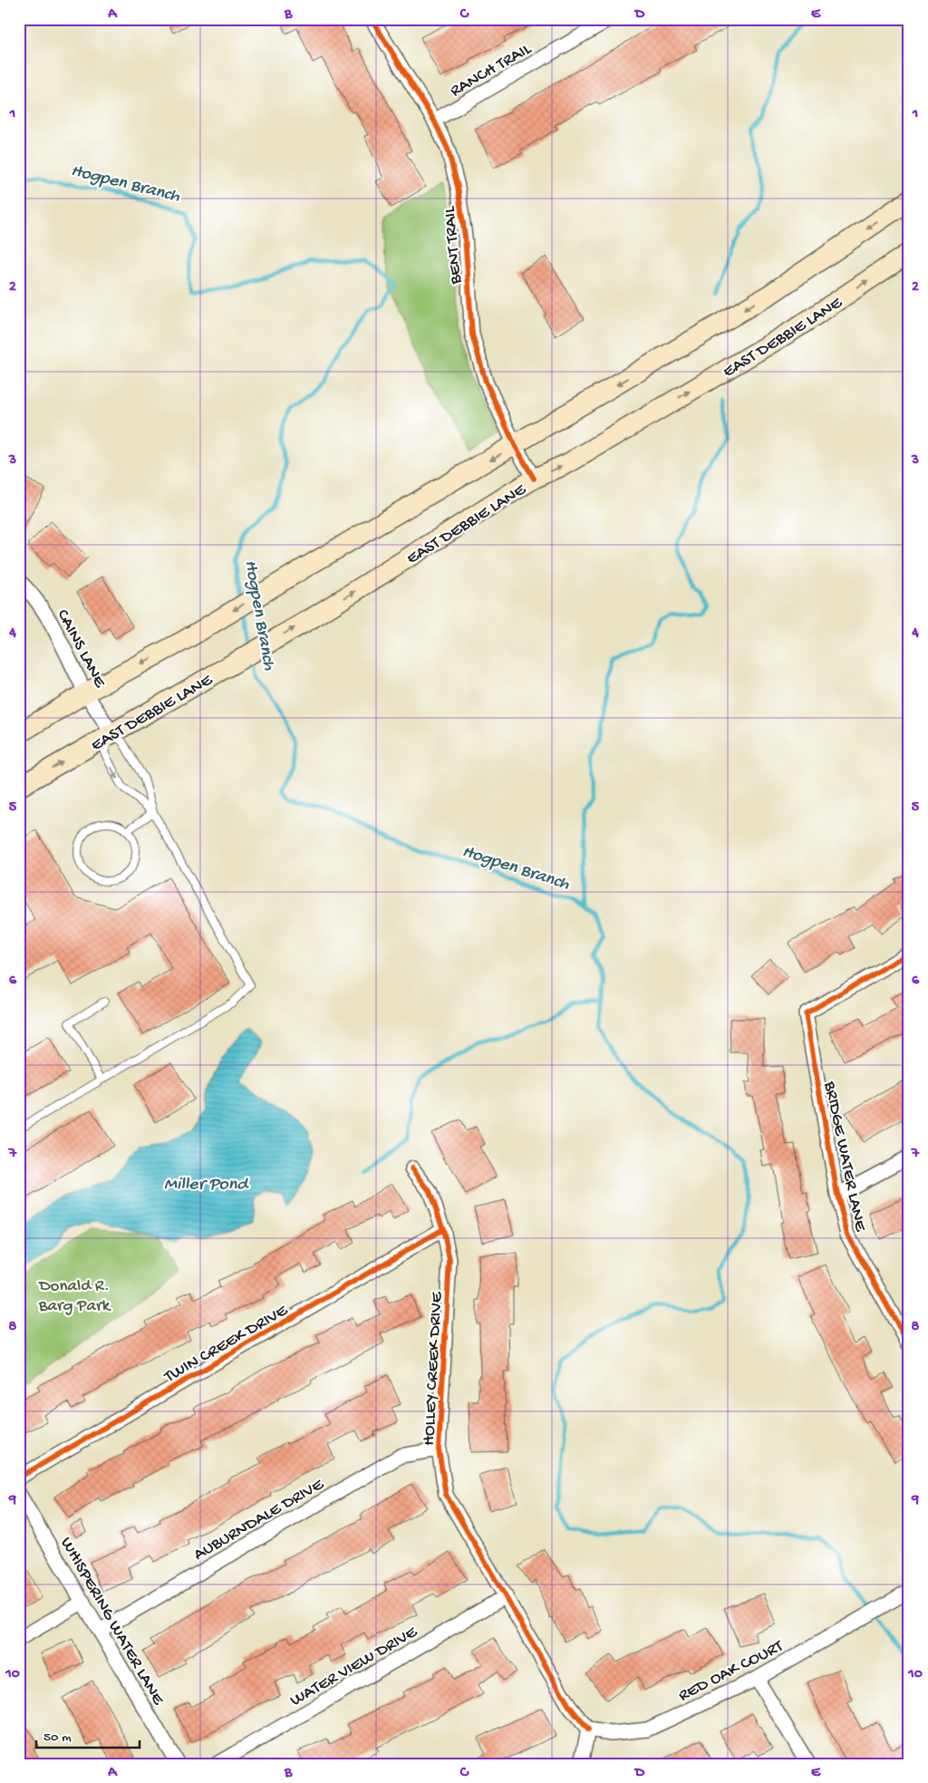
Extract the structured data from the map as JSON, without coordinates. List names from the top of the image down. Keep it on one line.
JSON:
{"streets":{"main road":["EAST DEBBIE LANE"],"street":["RANCH TRAIL","BENT TRAIL","CAINS LANE","BRIDGE WATER LANE","TWIN CREEK DRIVE","HOLLEY CREEK DRIVE","AUBURNDALE DRIVE","WHISPERING WATER LANE","WATER VIEW DRIVE","RED OAK COURT"]},"crossings":[["RANCH TRAIL","BENT TRAIL"],["BENT TRAIL","EAST DEBBIE LANE"],["EAST DEBBIE LANE","CAINS LANE"],["TWIN CREEK DRIVE","HOLLEY CREEK DRIVE"],["HOLLEY CREEK DRIVE","AUBURNDALE DRIVE"],["HOLLEY CREEK DRIVE","WATER VIEW DRIVE"],["HOLLEY CREEK DRIVE","RED OAK COURT"],["AUBURNDALE DRIVE","WHISPERING WATER LANE"]],"water":["Hogpen Branch","Miller Pond"],"parks":["Donald R. Barg Park"],"scale_bar":"50 m","grid":{"columns":["A","B","C","D","E"],"rows":["1","2","3","4","5","6","7","8","9","10"]}}
